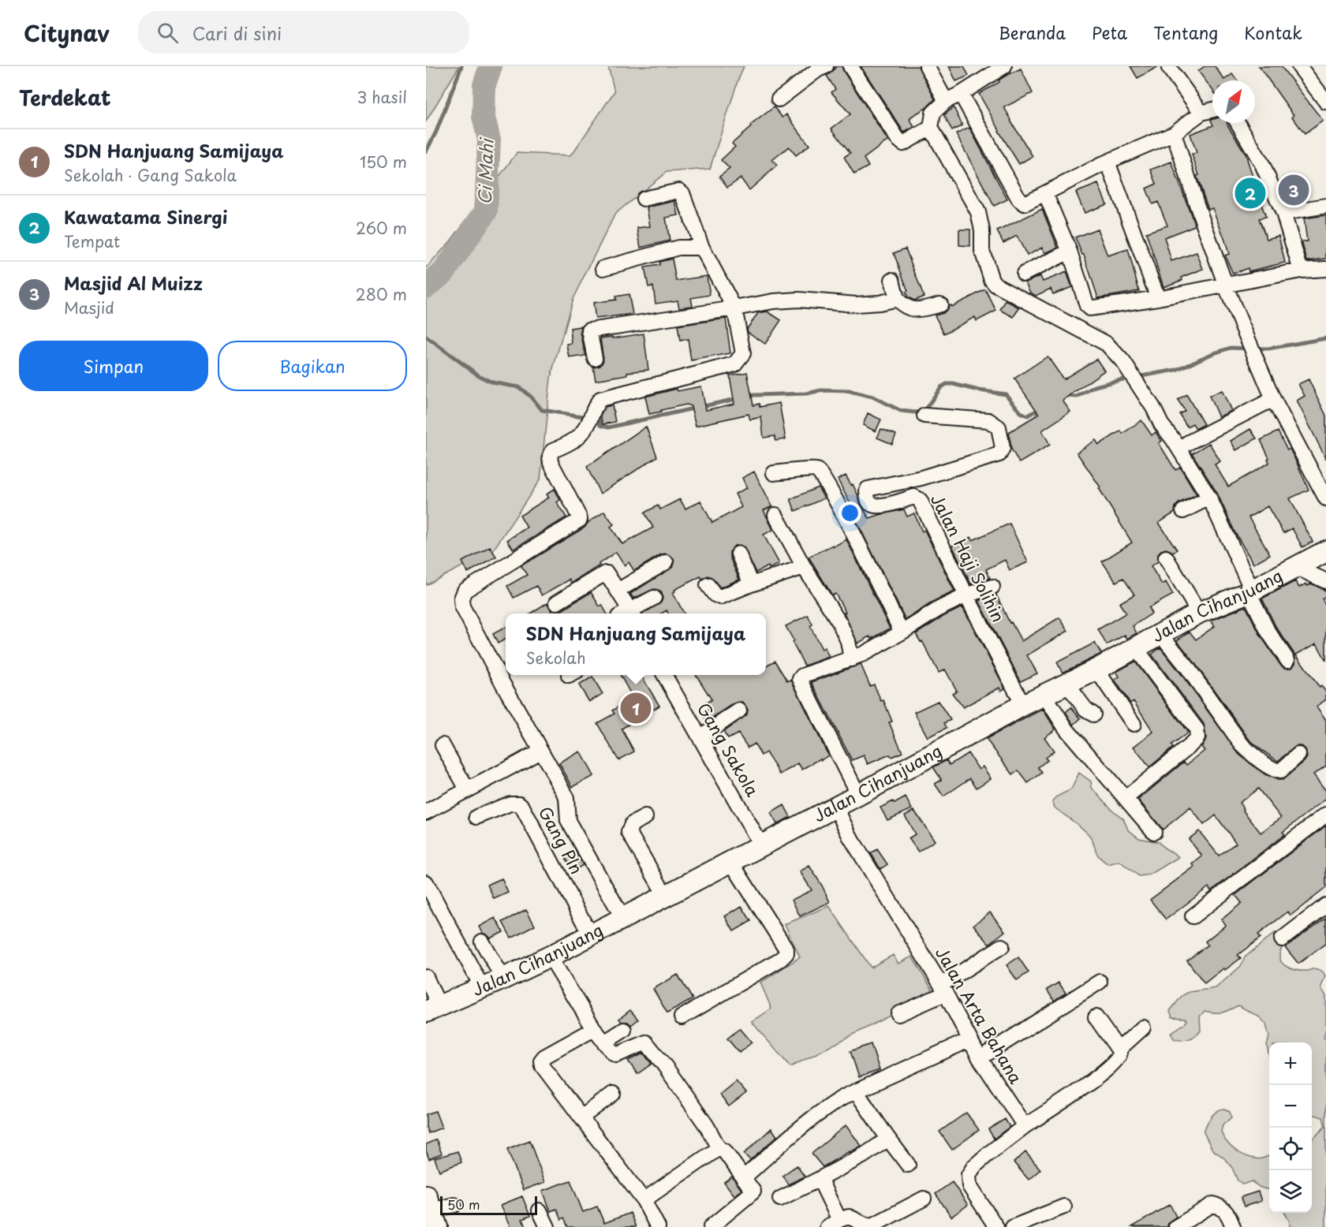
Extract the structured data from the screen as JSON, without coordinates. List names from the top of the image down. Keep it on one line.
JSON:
{"streets":{"main road":["Jalan Cihanjuang"],"street":["Jalan Haji Solihin","Gang Sakola","Gang Pln","Jalan Arta Bahana"]},"crossings":[["Jalan Haji Solihin","Jalan Cihanjuang"],["Jalan Cihanjuang","Gang Sakola"],["Jalan Cihanjuang","Gang Pln"],["Jalan Cihanjuang","Jalan Arta Bahana"]],"water":["Ci Mahi"],"scale_bar":"50 m","north":"top right","page":{"header":"Citynav","search":"Cari di sini","nav":["Beranda","Peta","Tentang","Kontak"],"heading":["Terdekat","3 hasil"],"list":[{"mark":"1","name":"SDN Hanjuang Samijaya","note":"Sekolah · Gang Sakola","value":"150 m"},{"mark":"2","name":"Kawatama Sinergi","note":"Tempat","value":"260 m"},{"mark":"3","name":"Masjid Al Muizz","note":"Masjid","value":"280 m"}],"pins":["3","2","1"],"buttons":["Simpan","Bagikan"],"popup":["SDN Hanjuang Samijaya","Sekolah"],"map_buttons":["+","−"],"scale":"50 m"}}
